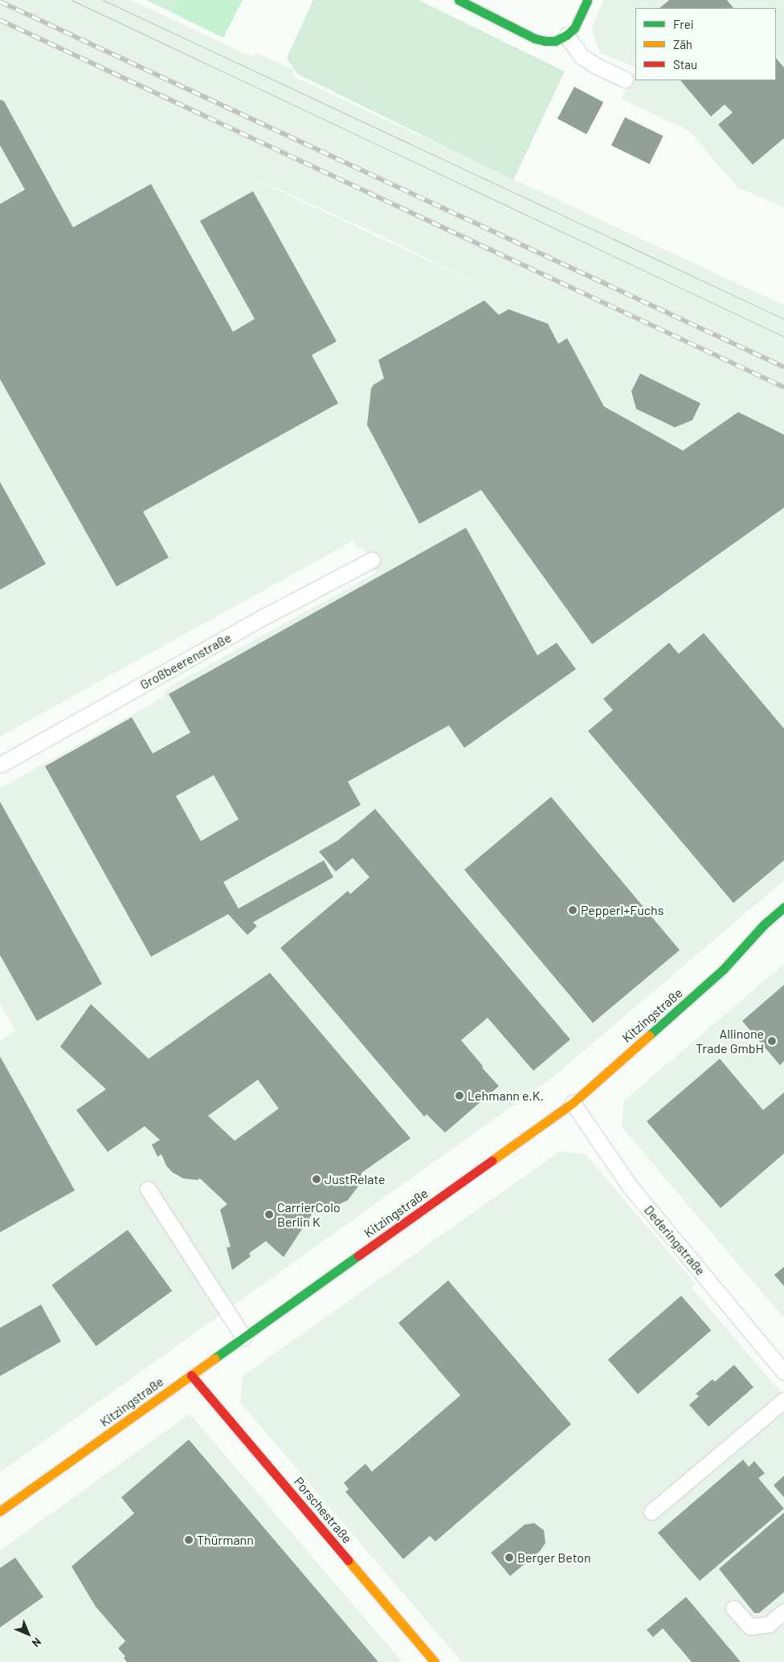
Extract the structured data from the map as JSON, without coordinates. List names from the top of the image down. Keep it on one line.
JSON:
{"streets":{"street":["Kitzingstraße","Porschestraße"],"lane":["Großbeerenstraße","Dederingstraße"]},"crossings":[["Kitzingstraße","Dederingstraße"],["Kitzingstraße","Porschestraße"]],"places":["Pepperl+Fuchs","Allinone Trade GmbH","Lehmann e.K.","JustRelate","CarrierColo Berlin K","Thürmann","Berger Beton"],"legend":["Frei","Zäh","Stau"],"north":"bottom right"}
